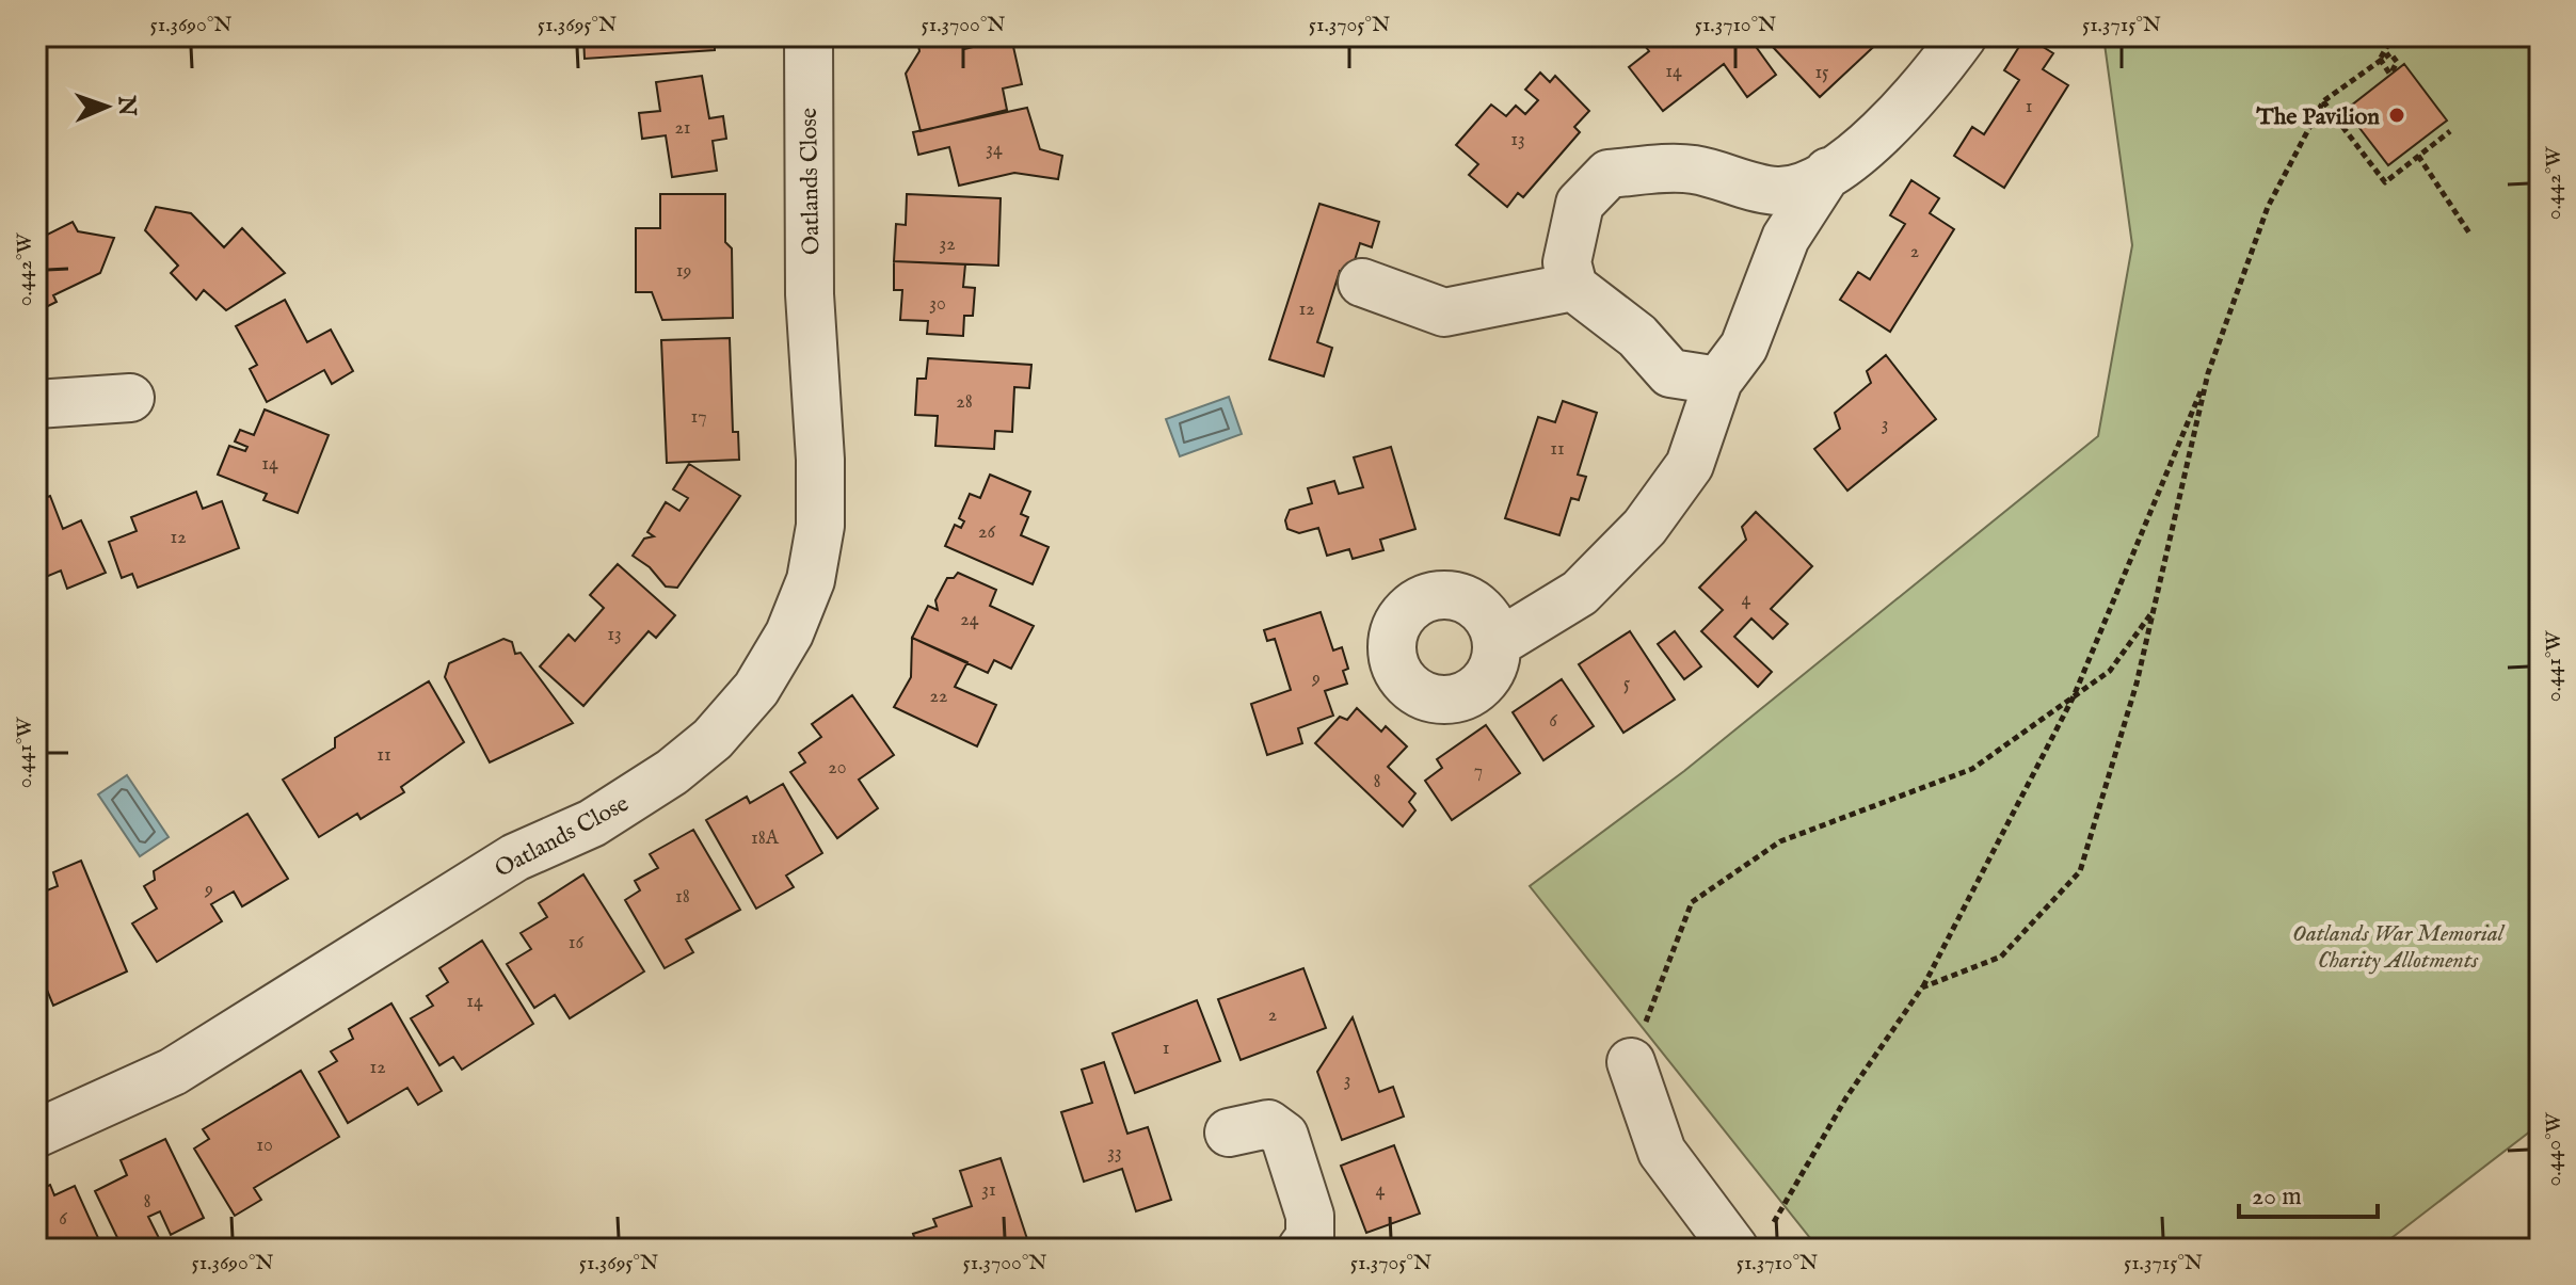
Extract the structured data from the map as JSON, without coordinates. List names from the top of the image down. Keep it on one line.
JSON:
{"streets":{"street":["Oatlands Close"]},"parks":["Oatlands War Memorial Charity Allotments"],"places":["The Pavilion"],"house_numbers":["14","15","1","21","13","34","32","2","19","30","12","28","17","3","11","14","26","12","4","24","13","9","5","22","6","11","20","7","8","18A","9","18","16","14","2","1","12","3","10","33","31","4","8","6"],"scale_bar":"20 m","north":"right","coordinates":["51.3690°N","51.3695°N","51.3700°N","51.3705°N","51.3710°N","51.3715°N","0.442°W","0.441°W","0.440°W"]}
